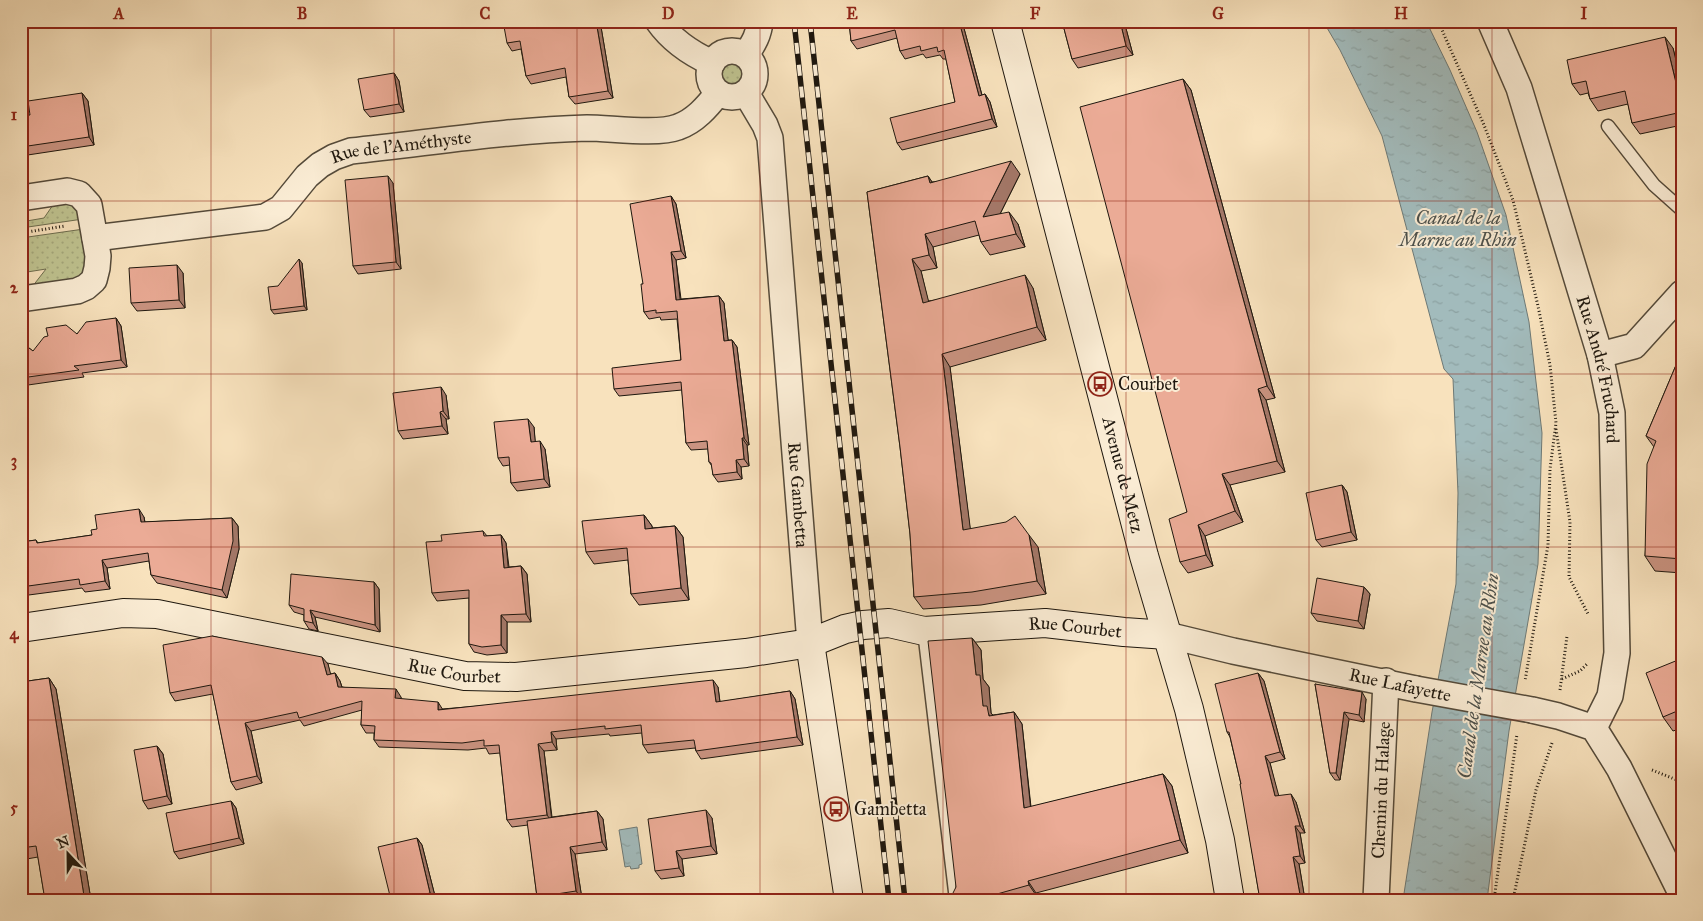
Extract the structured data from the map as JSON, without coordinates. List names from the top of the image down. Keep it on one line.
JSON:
{"streets":{"street":["Rue de l'Améthyste","Rue André Fruchard","Avenue de Metz","Rue Gambetta","Rue Courbet","Rue Lafayette","Chemin du Halage"]},"crossings":[["Rue de l'Améthyste","Rue Gambetta"],["Rue André Fruchard","Rue Lafayette"],["Avenue de Metz","Rue Courbet"],["Avenue de Metz","Rue Lafayette"],["Rue Gambetta","Rue Courbet"],["Rue Courbet","Rue Lafayette"],["Rue Lafayette","Chemin du Halage"]],"water":["Canal de la Marne au Rhin"],"places":{"bus stop":["Courbet","Gambetta"]},"north":"top","grid":{"columns":["A","B","C","D","E","F","G","H","I"],"rows":["1","2","3","4","5"]}}
